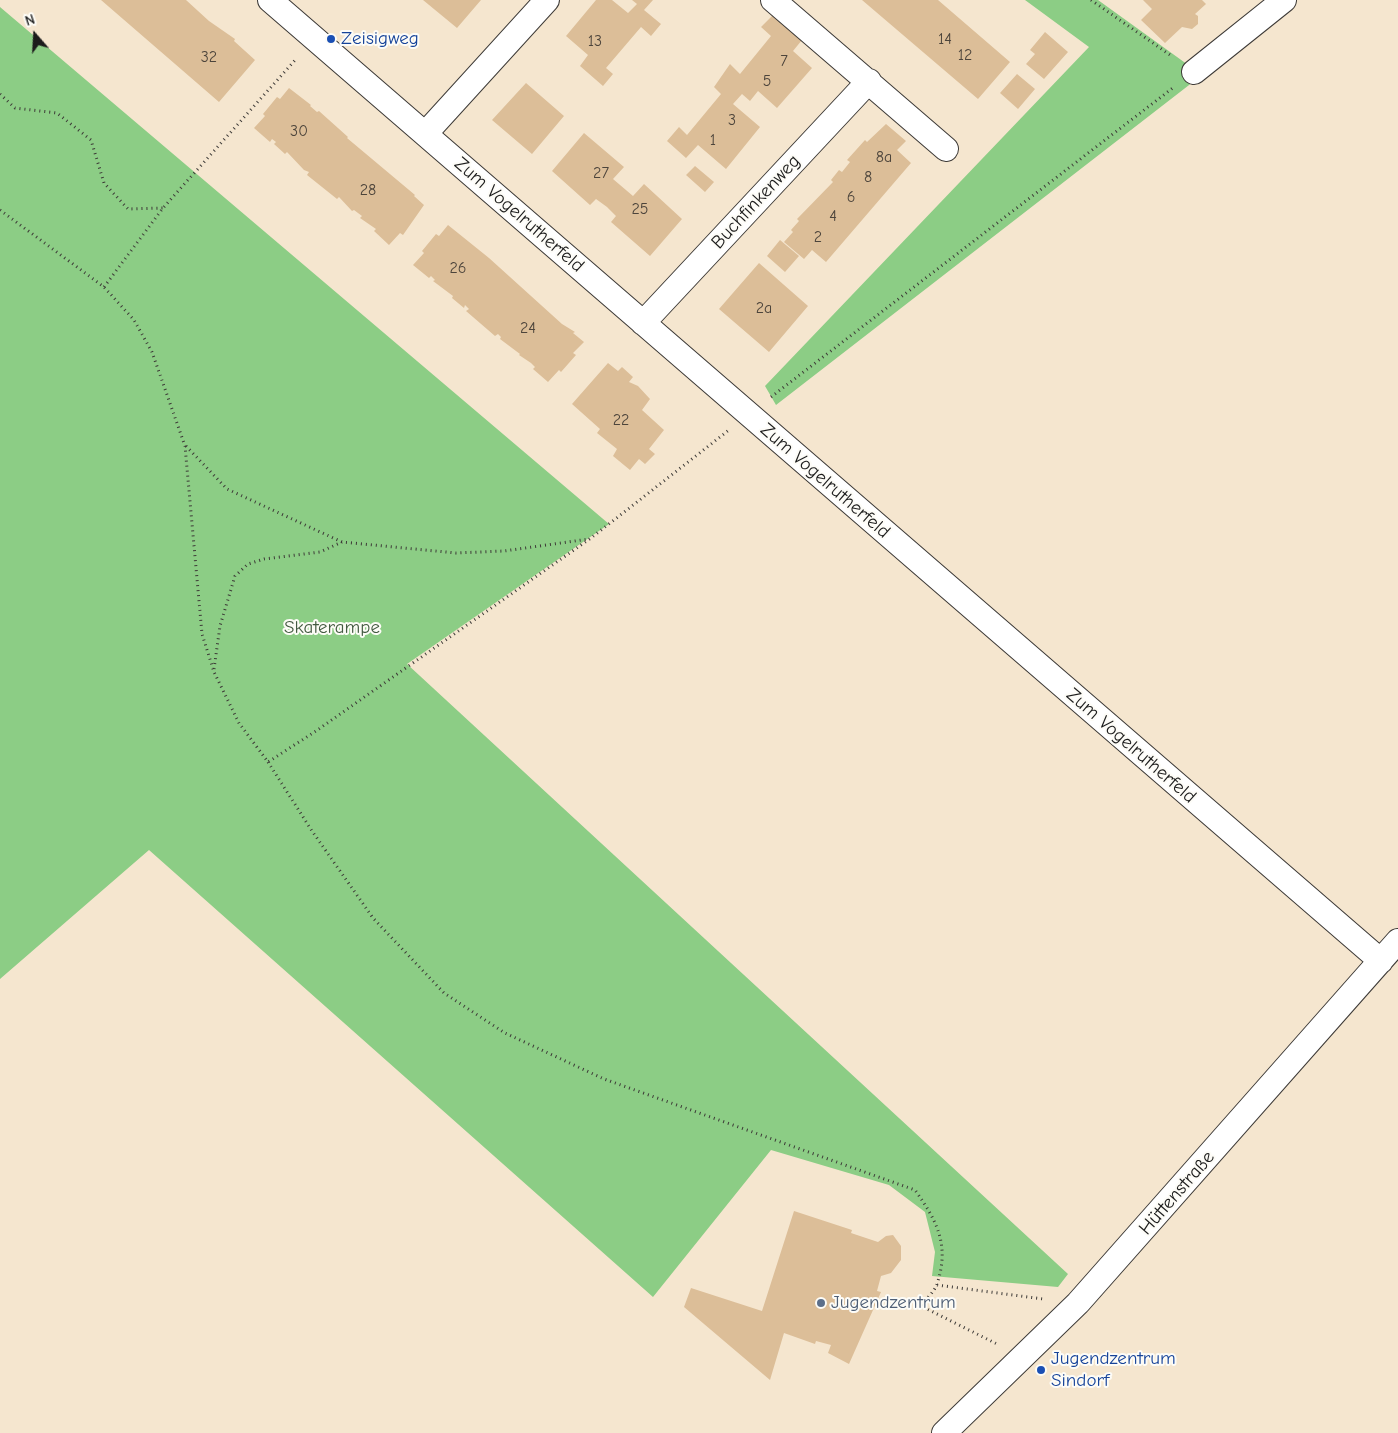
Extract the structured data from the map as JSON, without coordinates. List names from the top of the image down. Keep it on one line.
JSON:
{"streets":{"street":["Buchfinkenweg","Zum Vogelrutherfeld","Hüttenstraße"]},"crossings":[["Buchfinkenweg","Zum Vogelrutherfeld"],["Zum Vogelrutherfeld","Hüttenstraße"]],"parks":["Skaterampe"],"places":["Zeisigweg","Jugendzentrum","Jugendzentrum Sindorf"],"house_numbers":["14","13","12","32","7","5","3","30","1","8a","27","8","28","6","25","4","2","26","2a","24","22"],"north":"top"}
